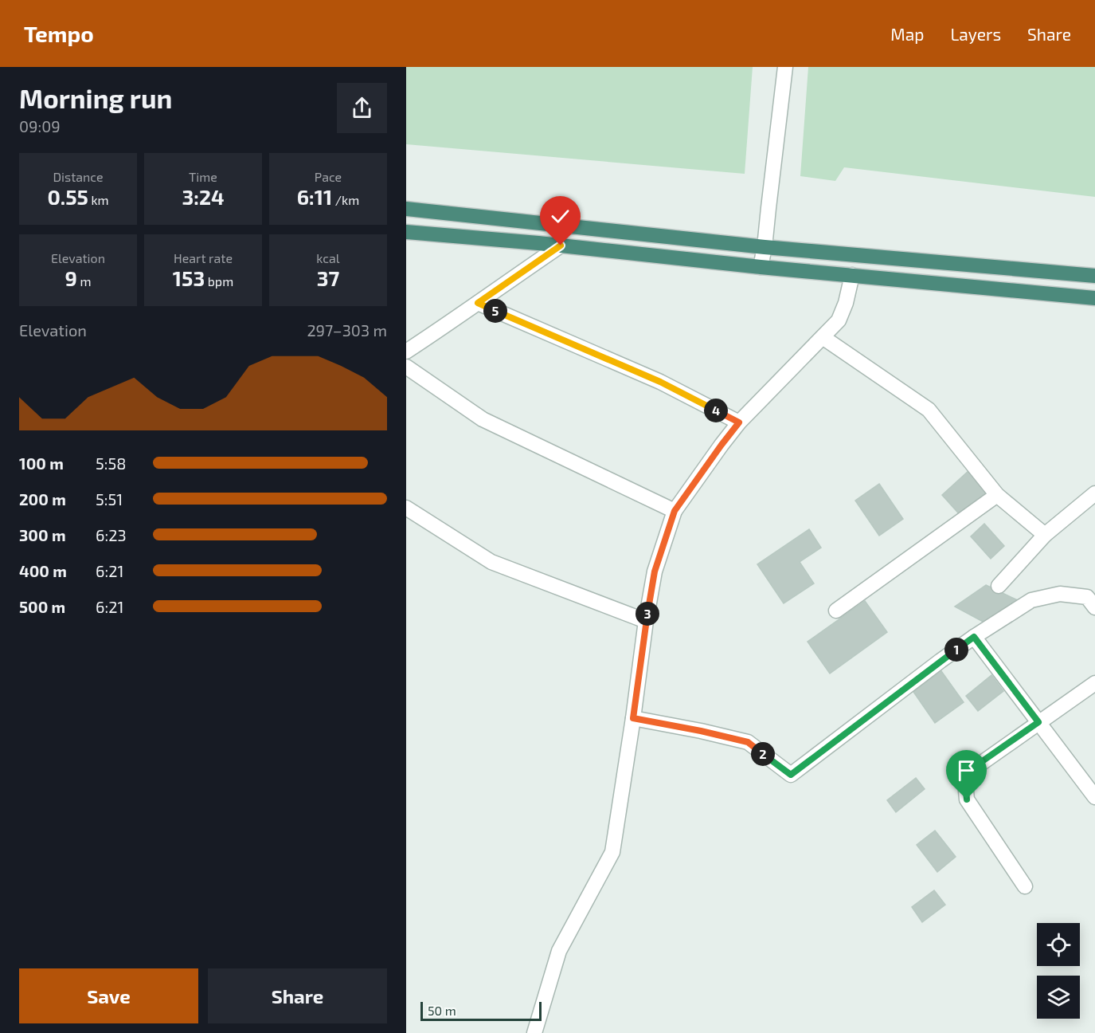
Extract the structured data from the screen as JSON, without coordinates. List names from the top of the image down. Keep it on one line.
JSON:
{"scale_bar":"50 m","page":{"header":"Tempo","nav":["Map","Layers","Share"],"heading":["Morning run","09:09"],"stats":[["Distance","0.55 km"],["Time","3:24"],["Pace","6:11 /km"],["Elevation","9 m"],["Heart rate","153 bpm"],["kcal","37"]],"pins":["5","4","3","1","2"],"chart":["Elevation","297–303 m"],"list":[{"name":"100 m","note":"5:58"},{"name":"200 m","note":"5:51"},{"name":"300 m","note":"6:23"},{"name":"400 m","note":"6:21"},{"name":"500 m","note":"6:21"}],"buttons":["Save","Share"],"scale":"50 m"}}
